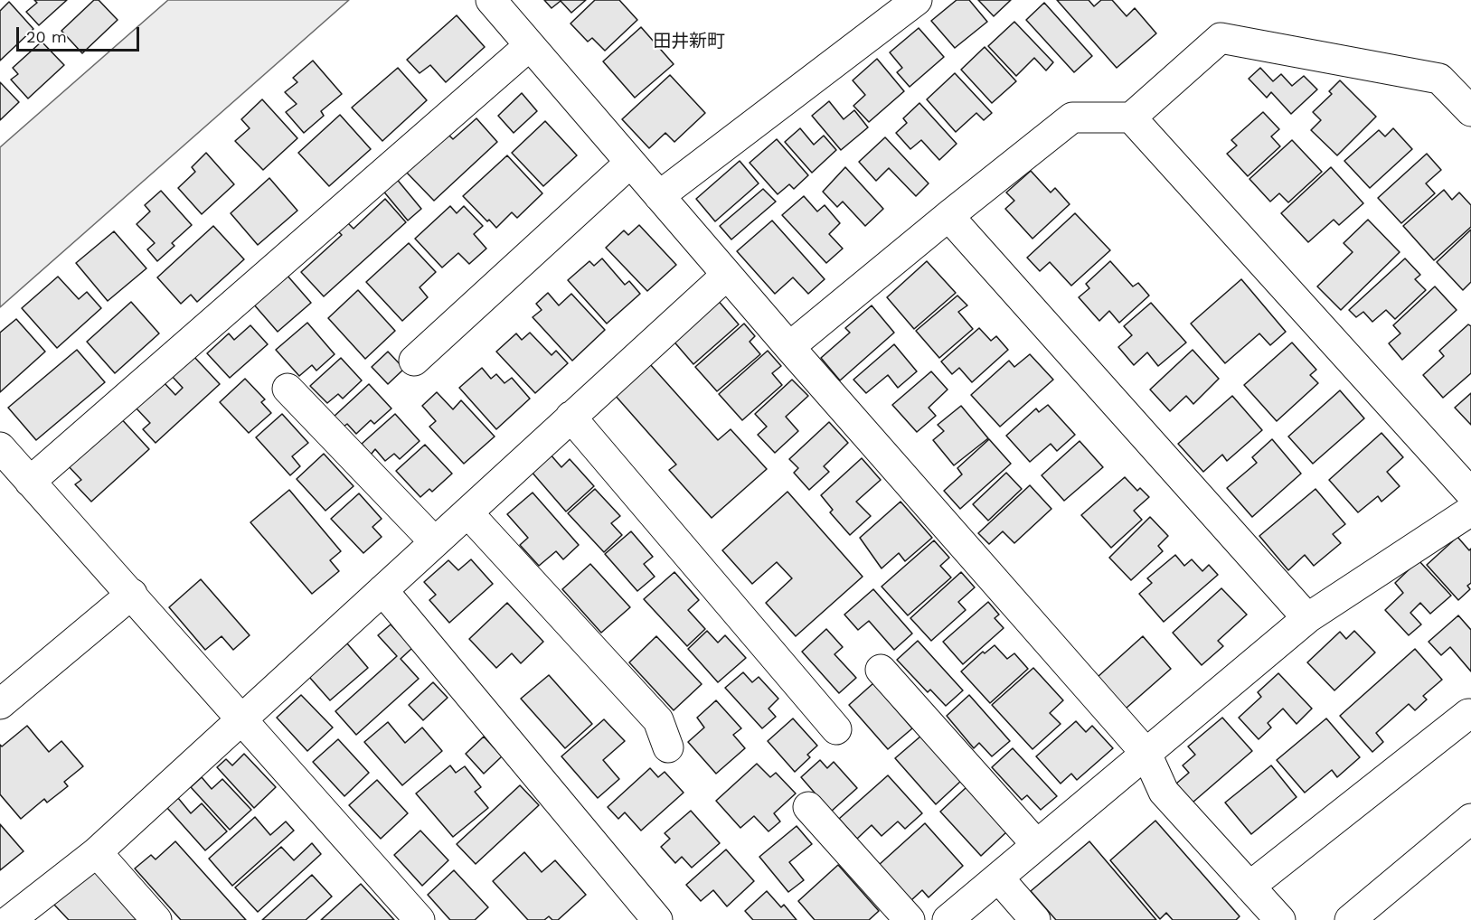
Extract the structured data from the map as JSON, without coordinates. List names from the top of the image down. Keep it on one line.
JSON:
{"districts":["田井新町"],"scale_bar":"20 m"}
